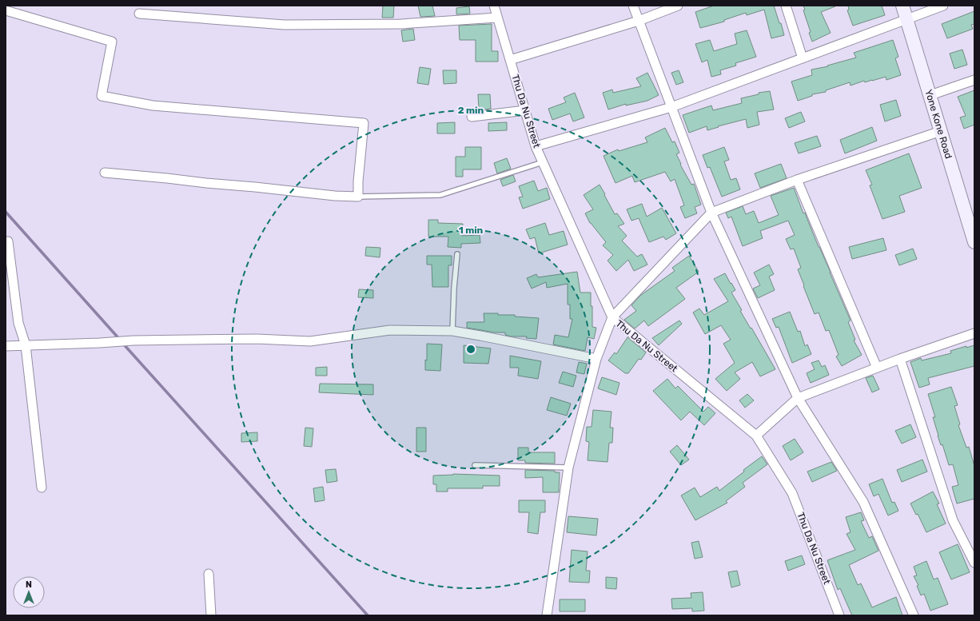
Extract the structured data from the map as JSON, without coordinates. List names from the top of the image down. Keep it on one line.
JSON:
{"streets":{"street":["Thu Da Nu Street","Yone Kone Road"]},"north":"top","rings":["2 min","1 min"]}
